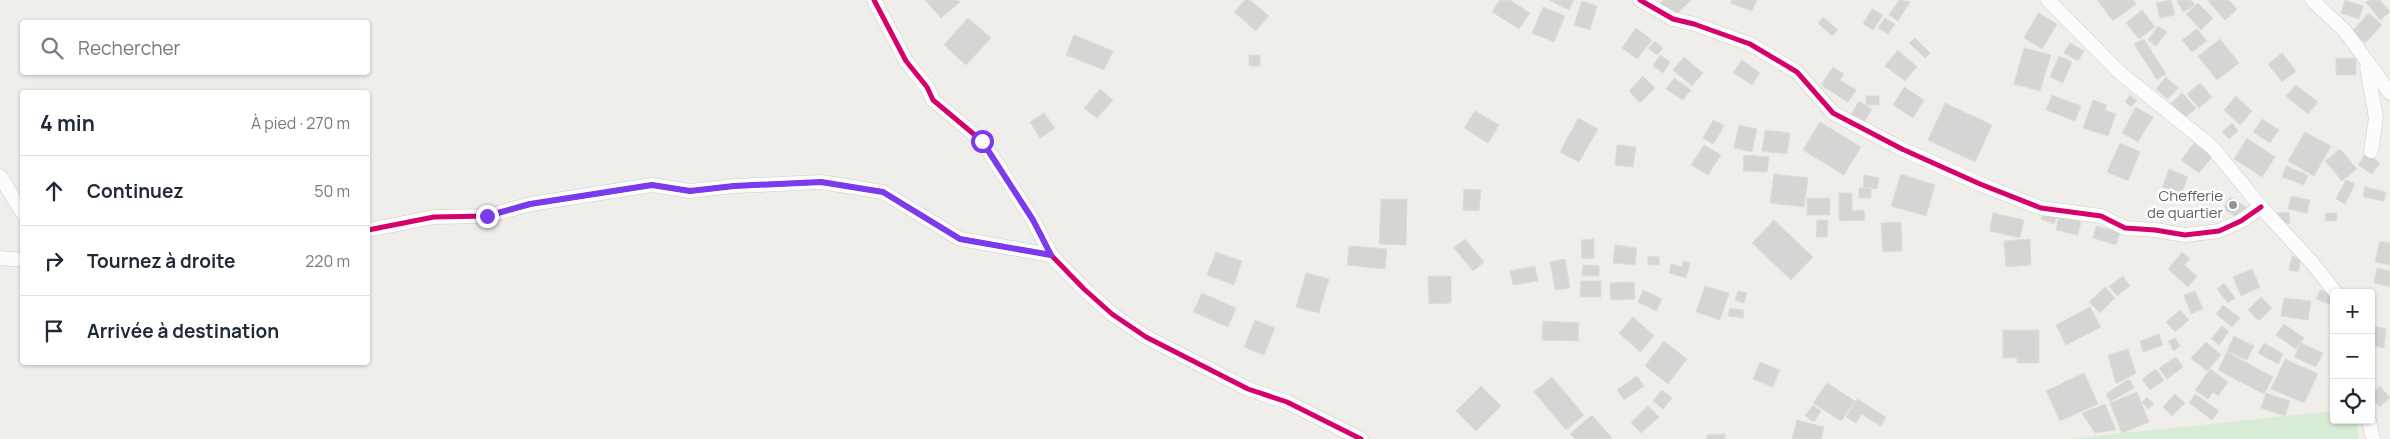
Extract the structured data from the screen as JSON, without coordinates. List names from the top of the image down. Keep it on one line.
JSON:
{"places":["Chefferie de quartier"],"page":{"search":"Rechercher","heading":["4 min","À pied · 270 m"],"list":[["Continuez","50 m"],["Tournez à droite","220 m"],"Arrivée à destination"],"map_buttons":["+","−"]}}
